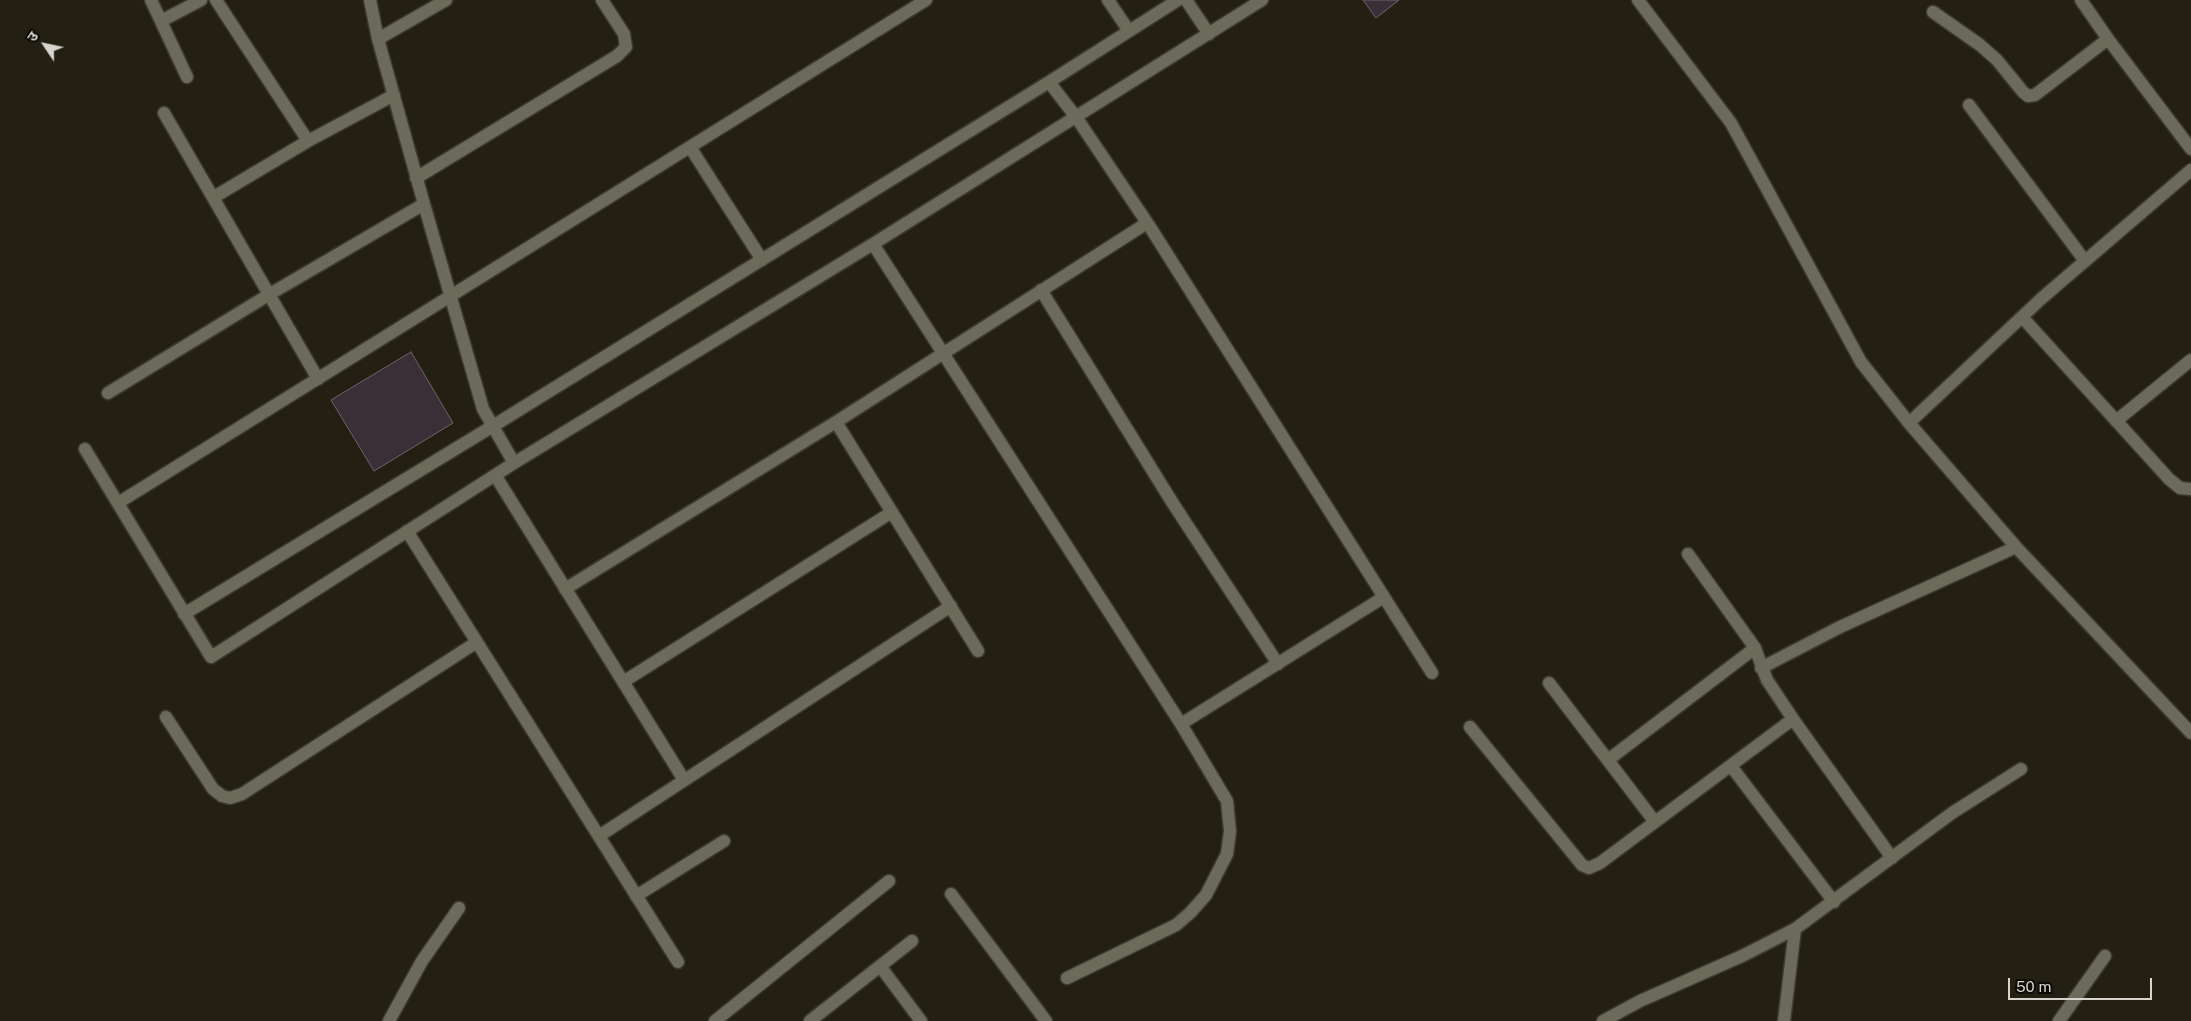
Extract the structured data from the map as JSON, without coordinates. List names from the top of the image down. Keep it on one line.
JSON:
{"scale_bar":"50 m","north":"top left"}
